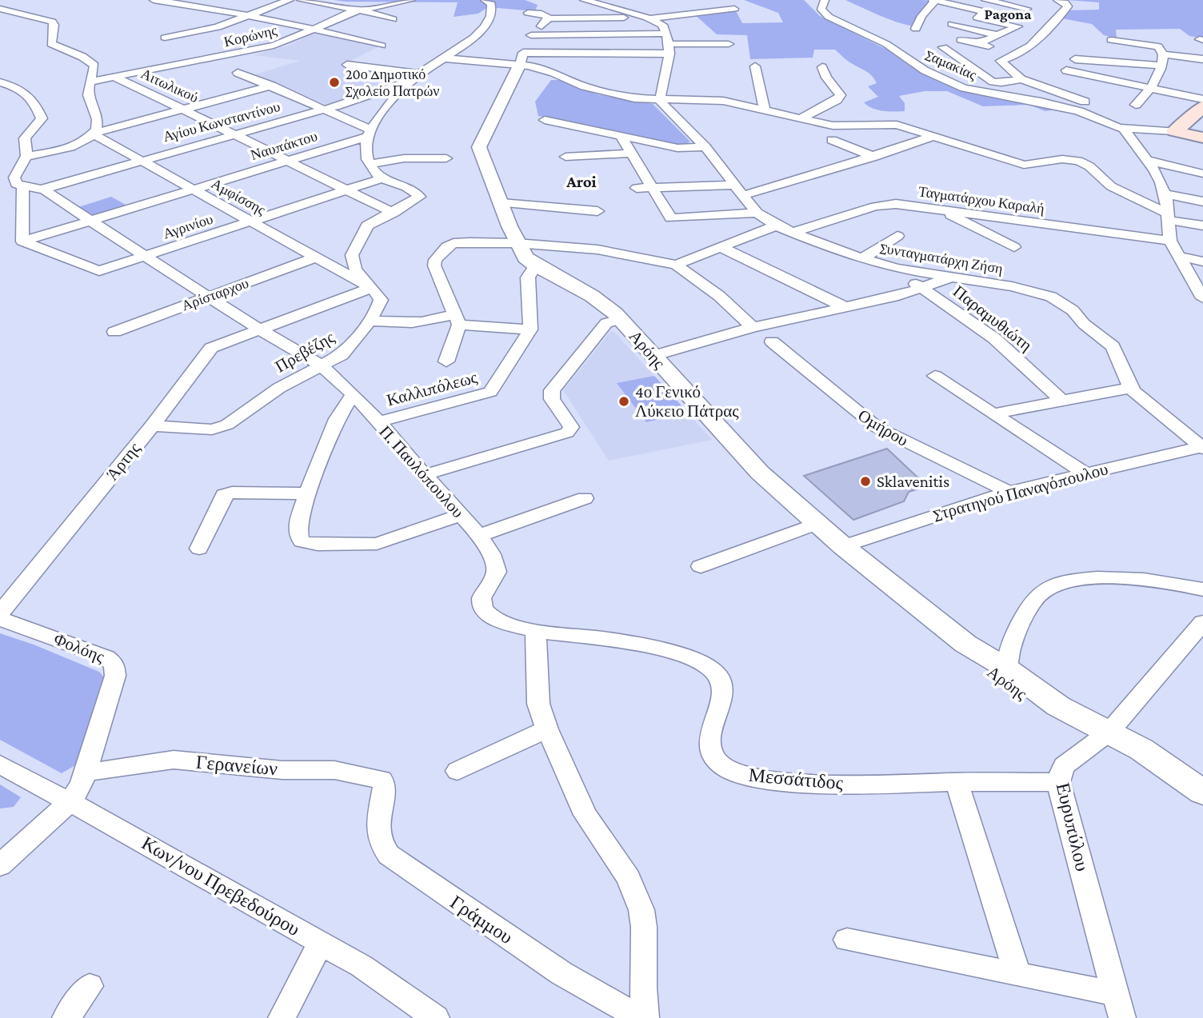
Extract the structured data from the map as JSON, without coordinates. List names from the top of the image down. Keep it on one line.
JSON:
{"streets":{"street":["Κορώνης","Σαμακίας","Αιτωλικού","Αγίου Κωνσταντίνου","Ναυπάκτου","Αμφίσσης","Ταγματάρχου Καραλή","Αγρινίου","Συνταγματάρχη Ζήση","Αρίσταρχου","Παραμυθιώτη","Αρόης","Πρεβέζης","Καλλιπόλεως","Ομήρου","Άρτης","Π. Παυλόπουλου","Στρατηγού Παναγόπουλου","Φολόης","Γερανείων","Μεσσάτιδος","Ευρυπύλου","Κων/νου Πρεβεδούρου","Γράμμου"]},"crossings":[["Κορώνης","Αιτωλικού"],["Αιτωλικού","Αγίου Κωνσταντίνου"],["Αιτωλικού","Ναυπάκτου"],["Αιτωλικού","Αγρινίου"],["Αιτωλικού","Πρεβέζης"],["Αγίου Κωνσταντίνου","Αμφίσσης"],["Αγίου Κωνσταντίνου","Π. Παυλόπουλου"],["Ναυπάκτου","Αμφίσσης"],["Ναυπάκτου","Αγρινίου"],["Ναυπάκτου","Π. Παυλόπουλου"],["Αμφίσσης","Αγρινίου"],["Αμφίσσης","Αρίσταρχου"],["Αμφίσσης","Πρεβέζης"],["Αμφίσσης","Άρτης"],["Ταγματάρχου Καραλή","Συνταγματάρχη Ζήση"],["Αγρινίου","Π. Παυλόπουλου"],["Συνταγματάρχη Ζήση","Παραμυθιώτη"],["Συνταγματάρχη Ζήση","Στρατηγού Παναγόπουλου"],["Αρίσταρχου","Π. Παυλόπουλου"],["Αρόης","Στρατηγού Παναγόπουλου"],["Αρόης","Ευρυπύλου"],["Πρεβέζης","Άρτης"],["Πρεβέζης","Π. Παυλόπουλου"],["Καλλιπόλεως","Π. Παυλόπουλου"],["Ομήρου","Στρατηγού Παναγόπουλου"],["Άρτης","Π. Παυλόπουλου"],["Π. Παυλόπουλου","Μεσσάτιδος"],["Φολόης","Γερανείων"],["Γερανείων","Γράμμου"],["Μεσσάτιδος","Ευρυπύλου"]],"districts":["Pagona","Aroi"],"places":["20ο Δημοτικό Σχολείο Πατρών","4ο Γενικό Λύκειο Πάτρας","Sklavenitis"]}
